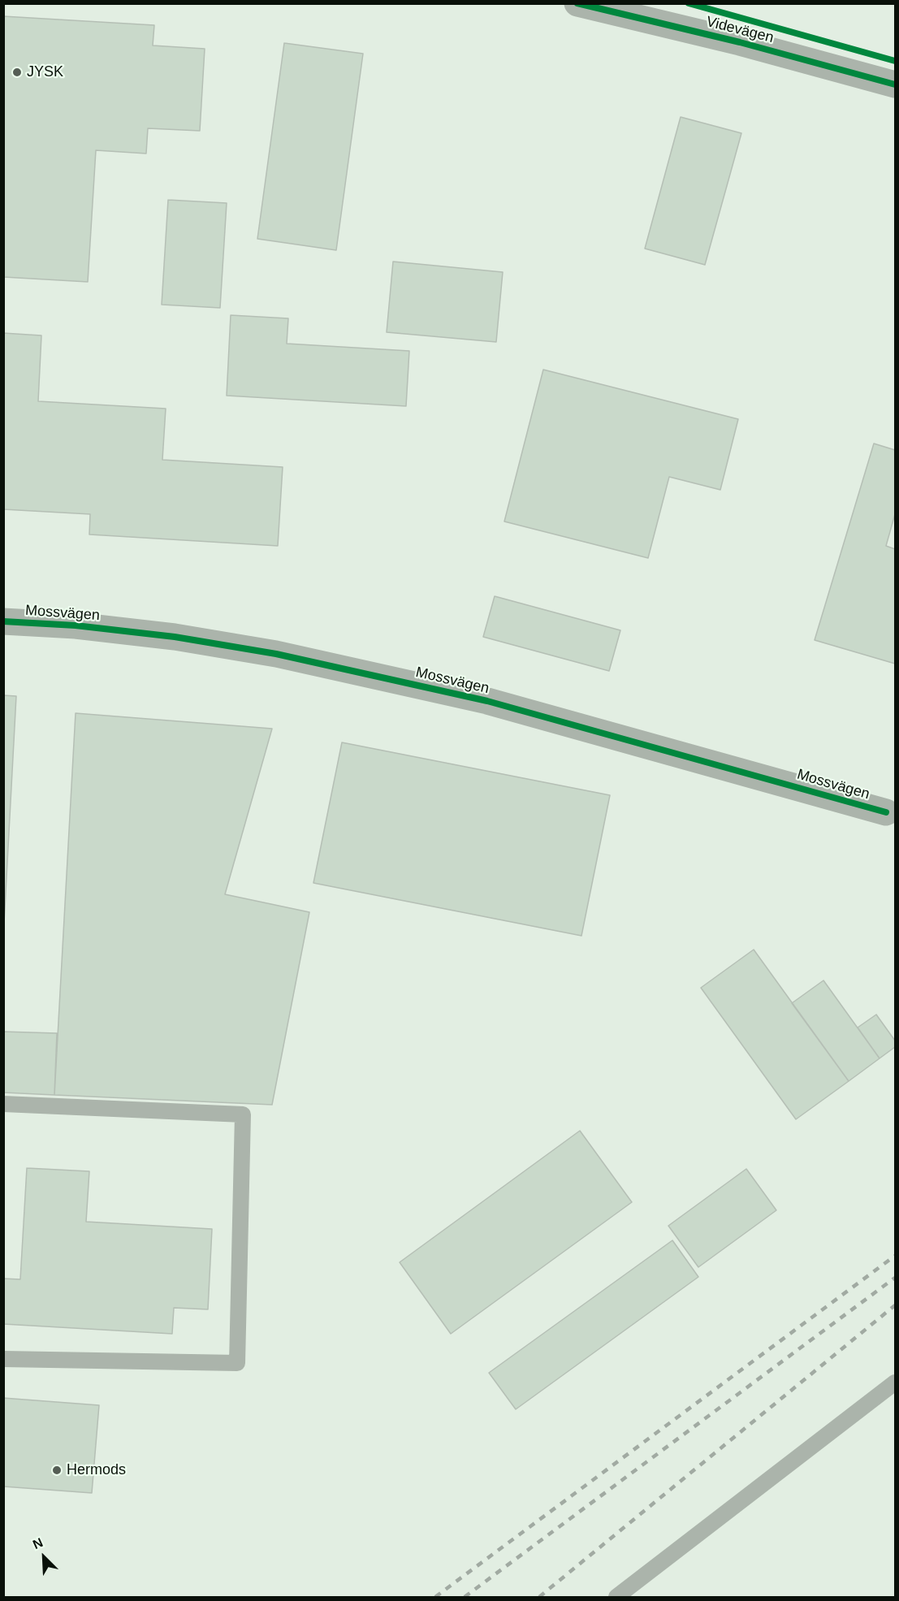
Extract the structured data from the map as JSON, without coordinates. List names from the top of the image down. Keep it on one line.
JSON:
{"streets":{"street":["Videvägen","Mossvägen"]},"places":["JYSK","Hermods"],"north":"top left"}
